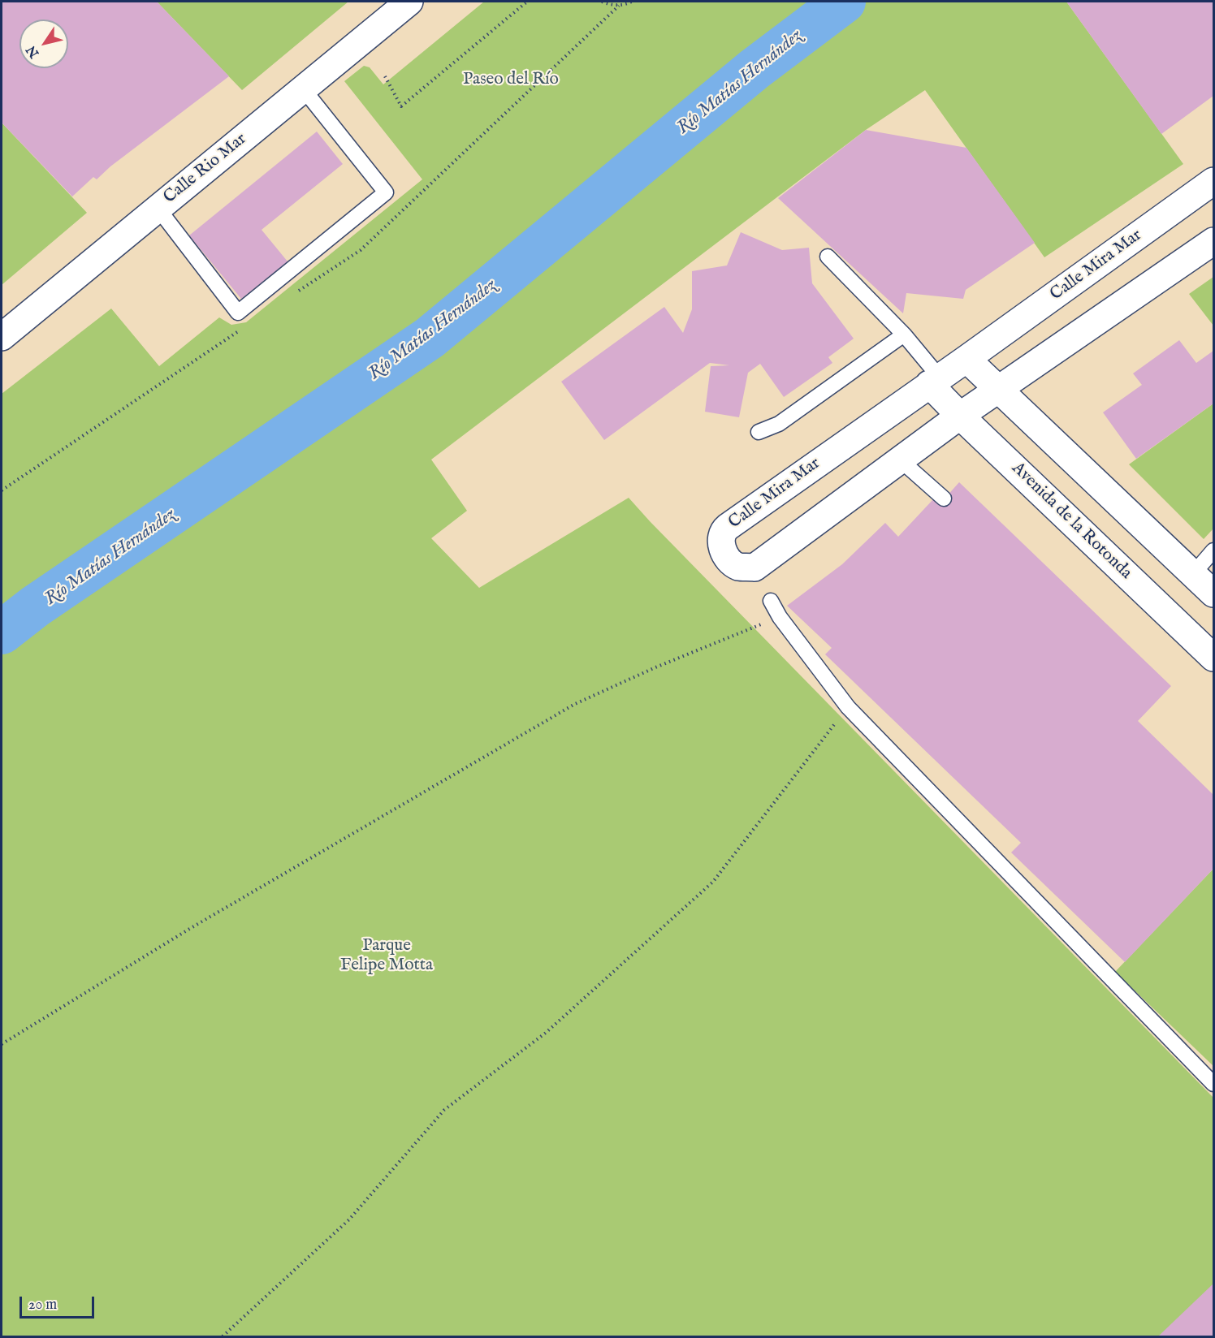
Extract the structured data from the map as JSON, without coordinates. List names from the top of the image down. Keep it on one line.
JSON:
{"streets":{"street":["Calle Rio Mar","Calle Mira Mar","Avenida de la Rotonda"]},"crossings":[["Calle Mira Mar","Avenida de la Rotonda"]],"water":["Río Matías Hernández"],"parks":["Paseo del Río","Parque Felipe Motta"],"scale_bar":"20 m","north":"bottom left"}
